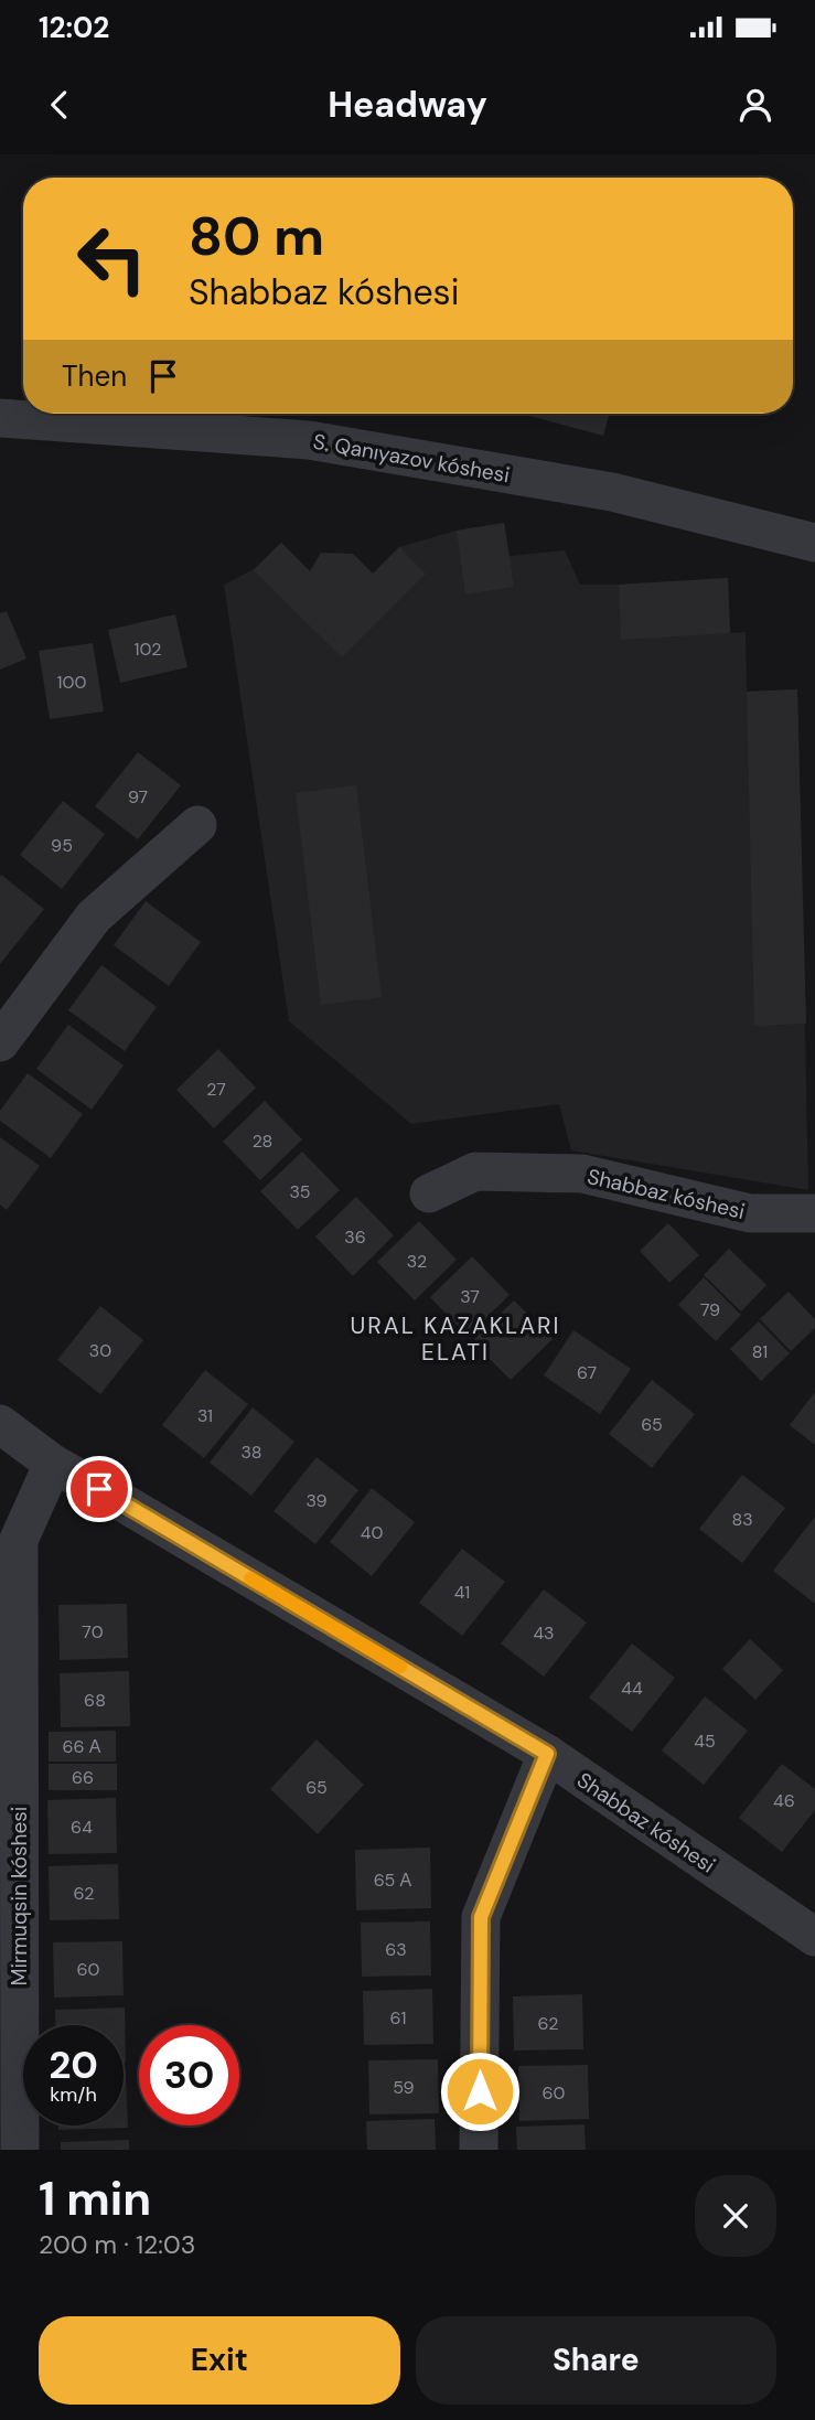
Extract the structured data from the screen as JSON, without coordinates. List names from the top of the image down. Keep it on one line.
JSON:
{"streets":{"street":["S. Qanıyazov kóshesi","Shabbaz kóshesi","Mirmuqsin kóshesi"]},"crossings":[["Shabbaz kóshesi","Mirmuqsin kóshesi"]],"districts":["URAL KAZAKLARI ELATI"],"house_numbers":["102","100","97","95","27","28","35","36","32","37","79","30","81","67","31","65","38","39","83","40","41","70","43","44","68","45","66 А","66","65","46","64","65 А","62","63","60","61","62","59","60"],"page":{"status":"12:02","header":"Headway","turn":["80 m","Shabbaz kóshesi"],"then":"Then","speed":"20 km/h","limit":"30","heading":["1 min","200 m · 12:03"],"buttons":["Exit","Share"]}}
